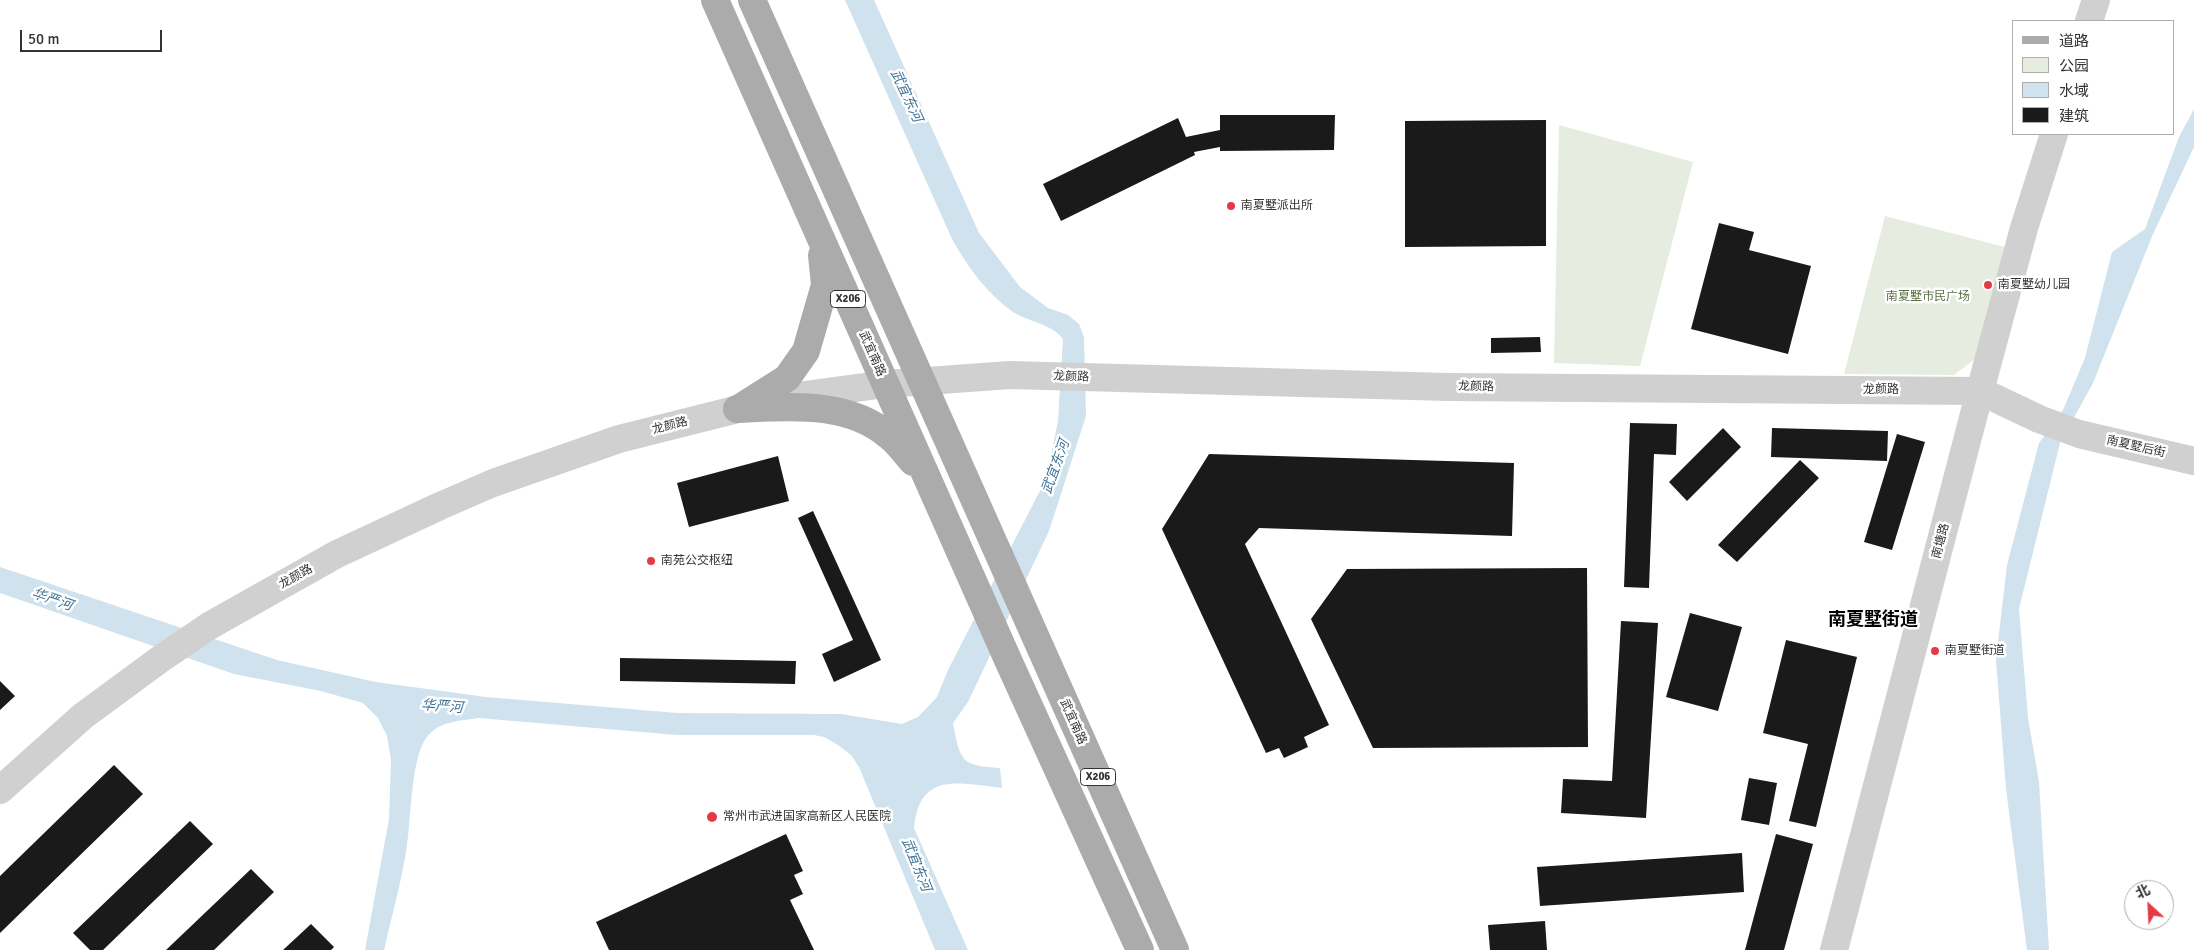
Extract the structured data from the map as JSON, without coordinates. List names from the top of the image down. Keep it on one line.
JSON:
{"streets":{"main road":["X206","武宜南路"],"street":["龙颜路","南夏墅后街","南塘路"]},"crossings":[["X206","武宜南路"],["X206","龙颜路"],["武宜南路","龙颜路"],["龙颜路","南夏墅后街"],["龙颜路","南塘路"],["南夏墅后街","南塘路"]],"districts":["南夏墅街道"],"water":["武宜东河","华严河"],"parks":["南夏墅市民广场"],"places":["南夏墅派出所","南夏墅幼儿园","南苑公交枢纽","南夏墅街道","常州市武进国家高新区人民医院"],"legend":["道路","公园","水域","建筑"],"scale_bar":"50 m","north":"top left"}
